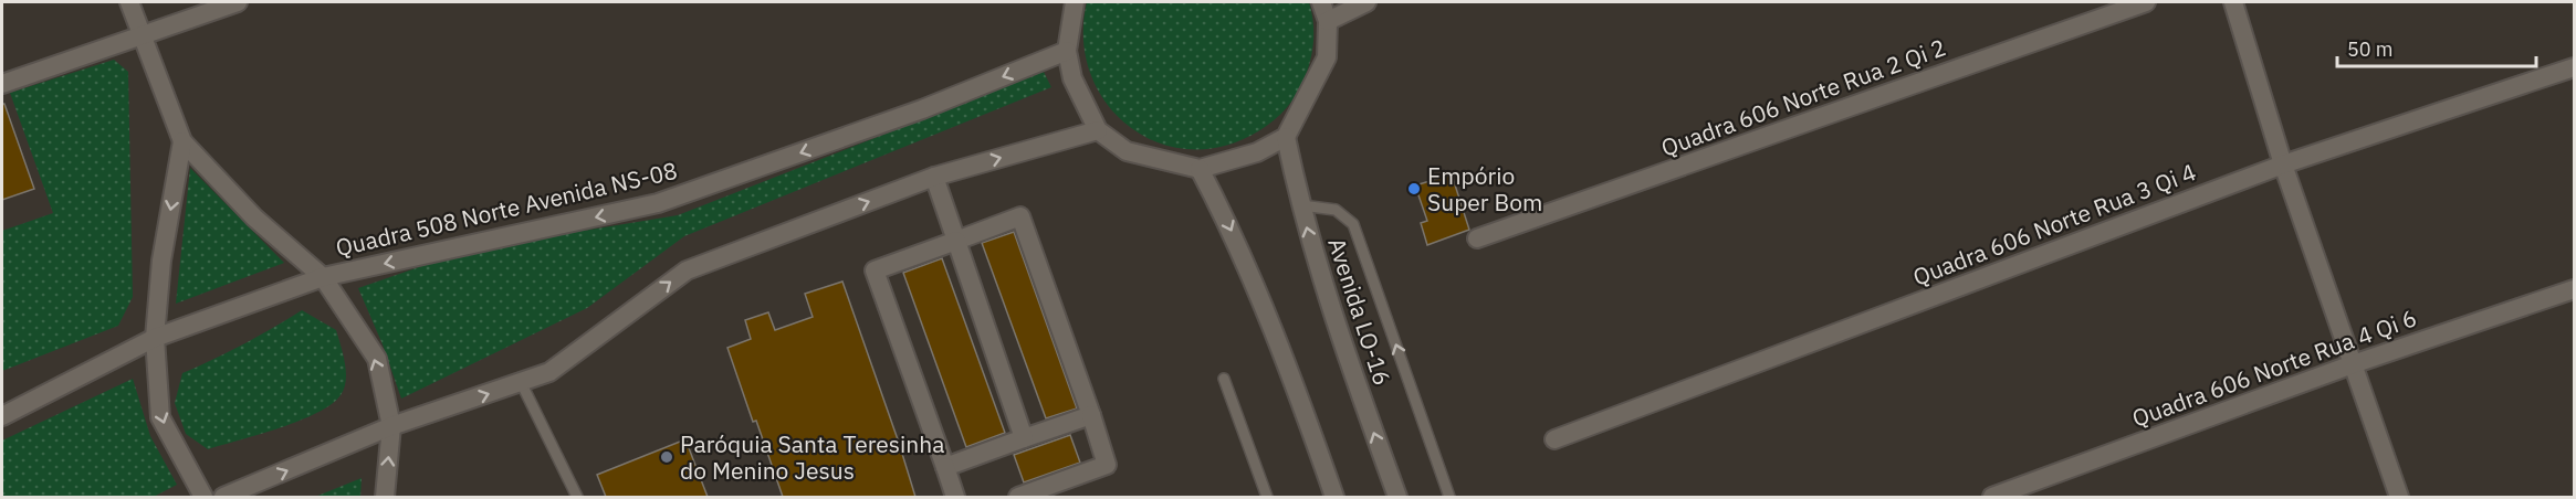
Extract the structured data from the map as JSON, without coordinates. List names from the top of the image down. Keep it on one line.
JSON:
{"streets":{"street":["Quadra 606 Norte Rua 2 Qi 2","Quadra 508 Norte Avenida NS-08","Quadra 606 Norte Rua 3 Qi 4","Avenida LO-16","Quadra 606 Norte Rua 4 Qi 6"]},"places":["Empório Super Bom","Paróquia Santa Teresinha do Menino Jesus"],"scale_bar":"50 m"}
